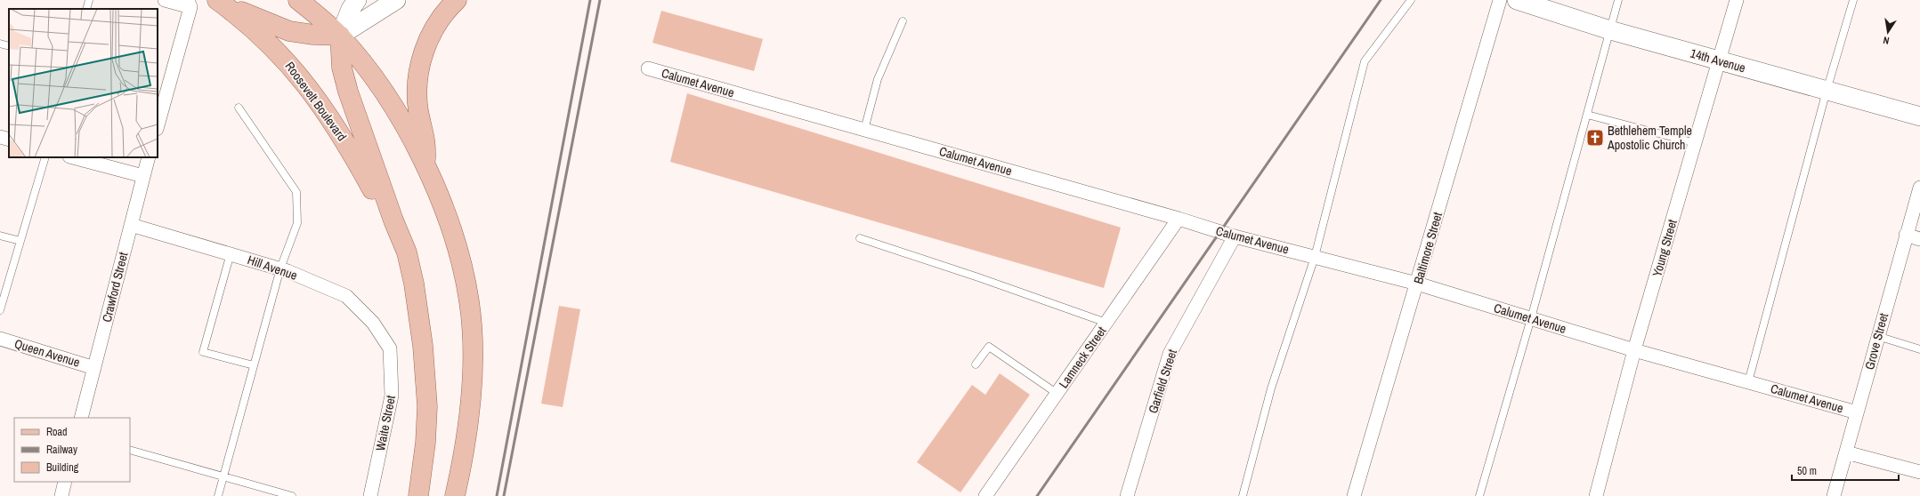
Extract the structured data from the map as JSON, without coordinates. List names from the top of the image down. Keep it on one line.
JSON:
{"streets":{"main road":["14th Avenue","Roosevelt Boulevard"],"street":["Calumet Avenue","Baltimore Street","Young Street","Hill Avenue","Crawford Street","Grove Street","Queen Avenue","Lamneck Street","Garfield Street","Waite Street"]},"crossings":[["14th Avenue","Young Street"],["Calumet Avenue","Baltimore Street"],["Calumet Avenue","Young Street"],["Calumet Avenue","Grove Street"],["Calumet Avenue","Lamneck Street"],["Calumet Avenue","Garfield Street"],["Hill Avenue","Crawford Street"],["Hill Avenue","Waite Street"],["Crawford Street","Queen Avenue"]],"places":{"church":["Bethlehem Temple Apostolic Church"]},"legend":["Road","Railway","Building"],"scale_bar":"50 m","north":"bottom"}
